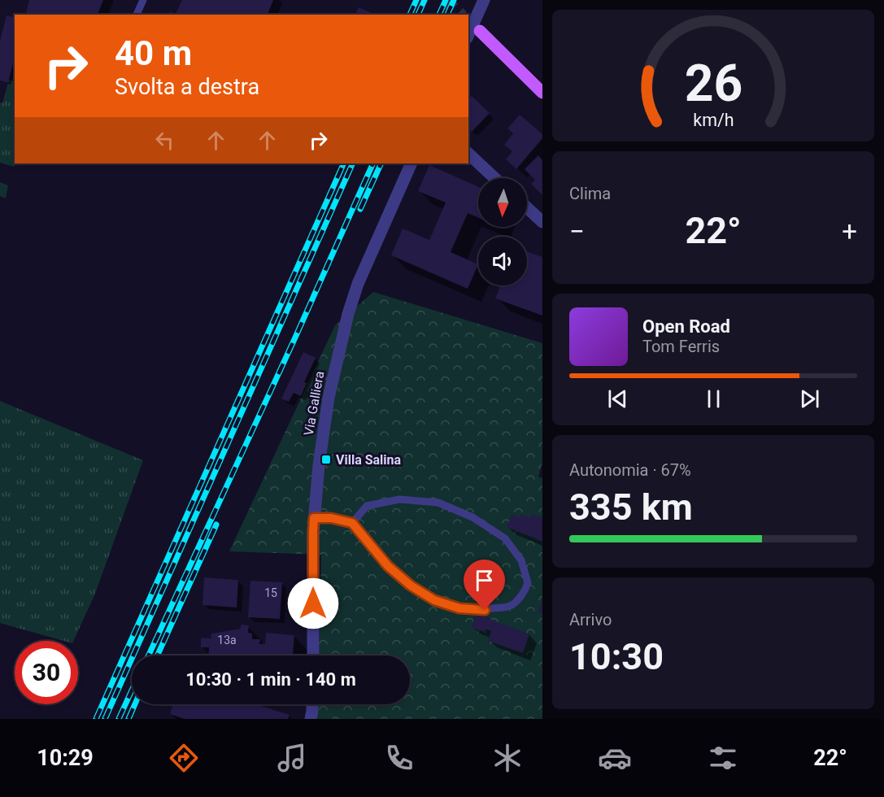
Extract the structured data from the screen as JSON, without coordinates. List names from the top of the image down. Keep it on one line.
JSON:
{"streets":{"street":["Via Galliera"]},"places":{"transit":["Villa Salina"]},"house_numbers":["15","13a"],"north":"bottom","page":{"turn":["40 m","Svolta a destra"],"tile":["Clima",["Autonomia · 67%","335 km"],["Arrivo","10:30"]],"heat":["−","22°","+"],"song":["Open Road","Tom Ferris"],"limit":"30","trip":"10:30 · 1 min · 140 m","tabs":["10:29","22°"],"gauge":["26","km/h"]}}
